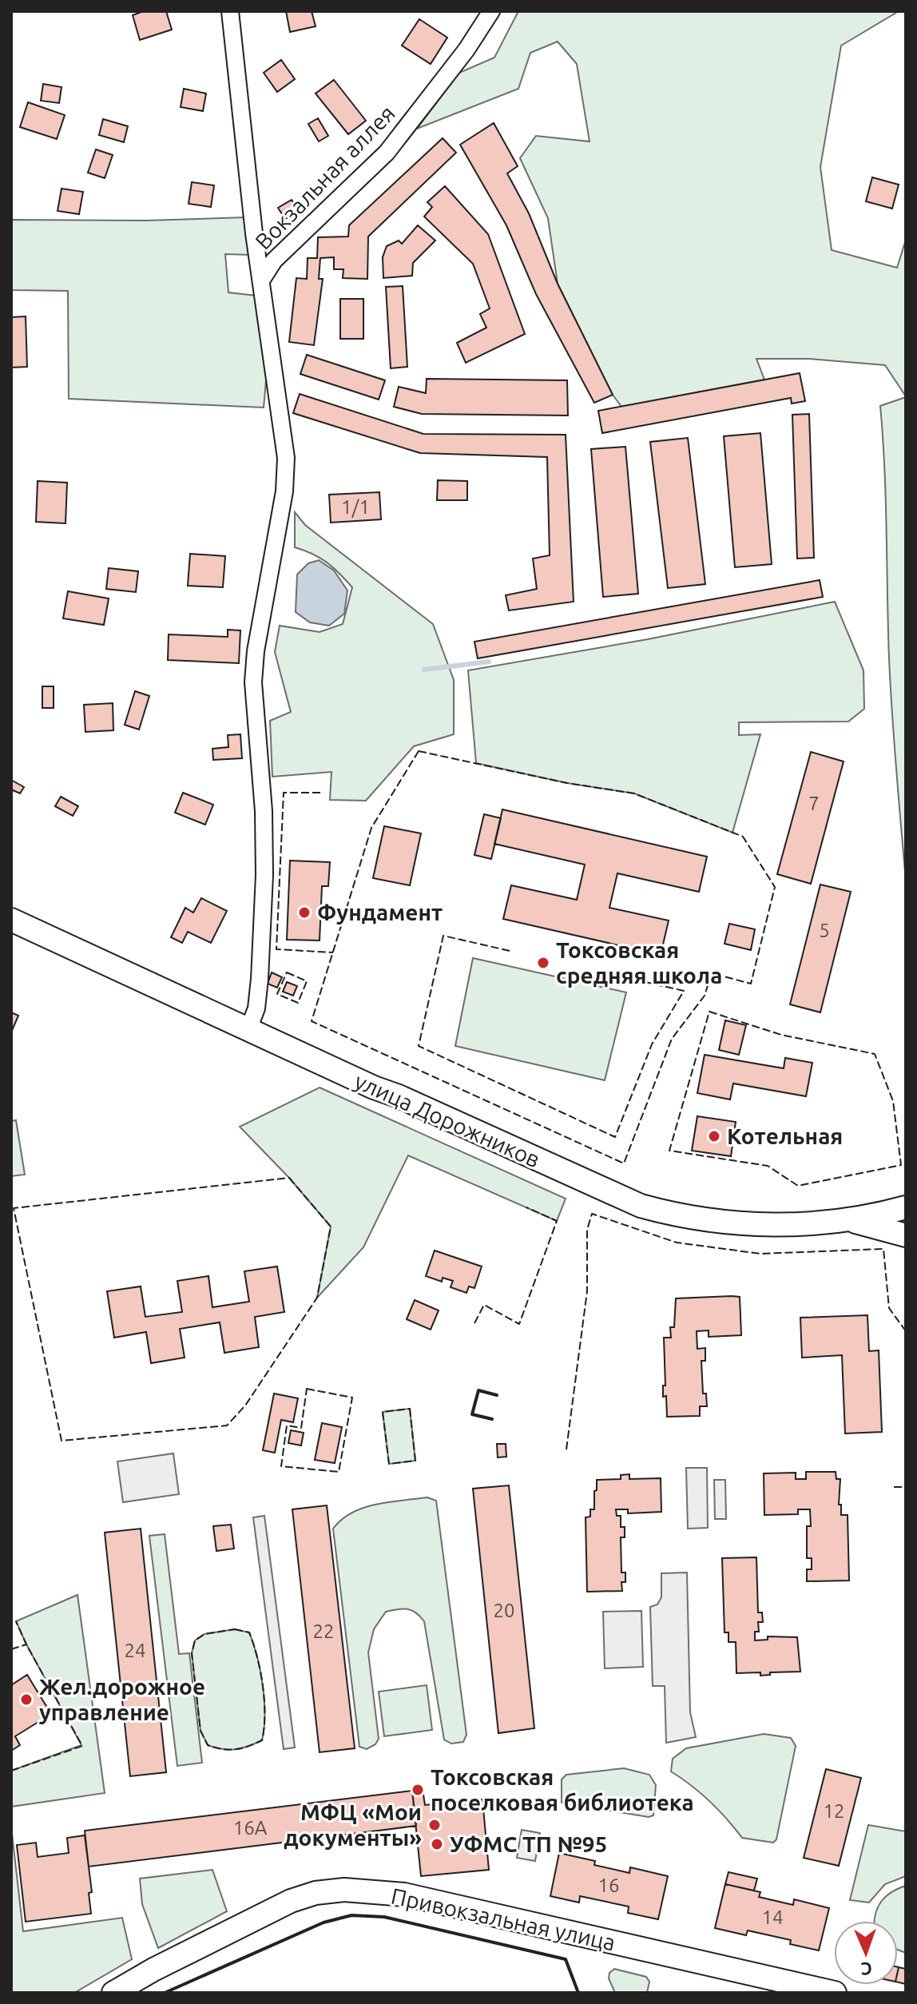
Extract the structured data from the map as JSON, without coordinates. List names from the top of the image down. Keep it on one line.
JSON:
{"streets":{"main road":["улица Дорожников","Привокзальная улица"],"street":["Вокзальная аллея"]},"places":["Фундамент","Токсовская средняя школа","Котельная","Жел.дорожное управление","Токсовская поселковая библиотека","МФЦ «Мои документы»","УФМС ТП №95"],"house_numbers":["1/1","7","5","20","22","24","12","16А","16","14"],"north":"bottom"}
